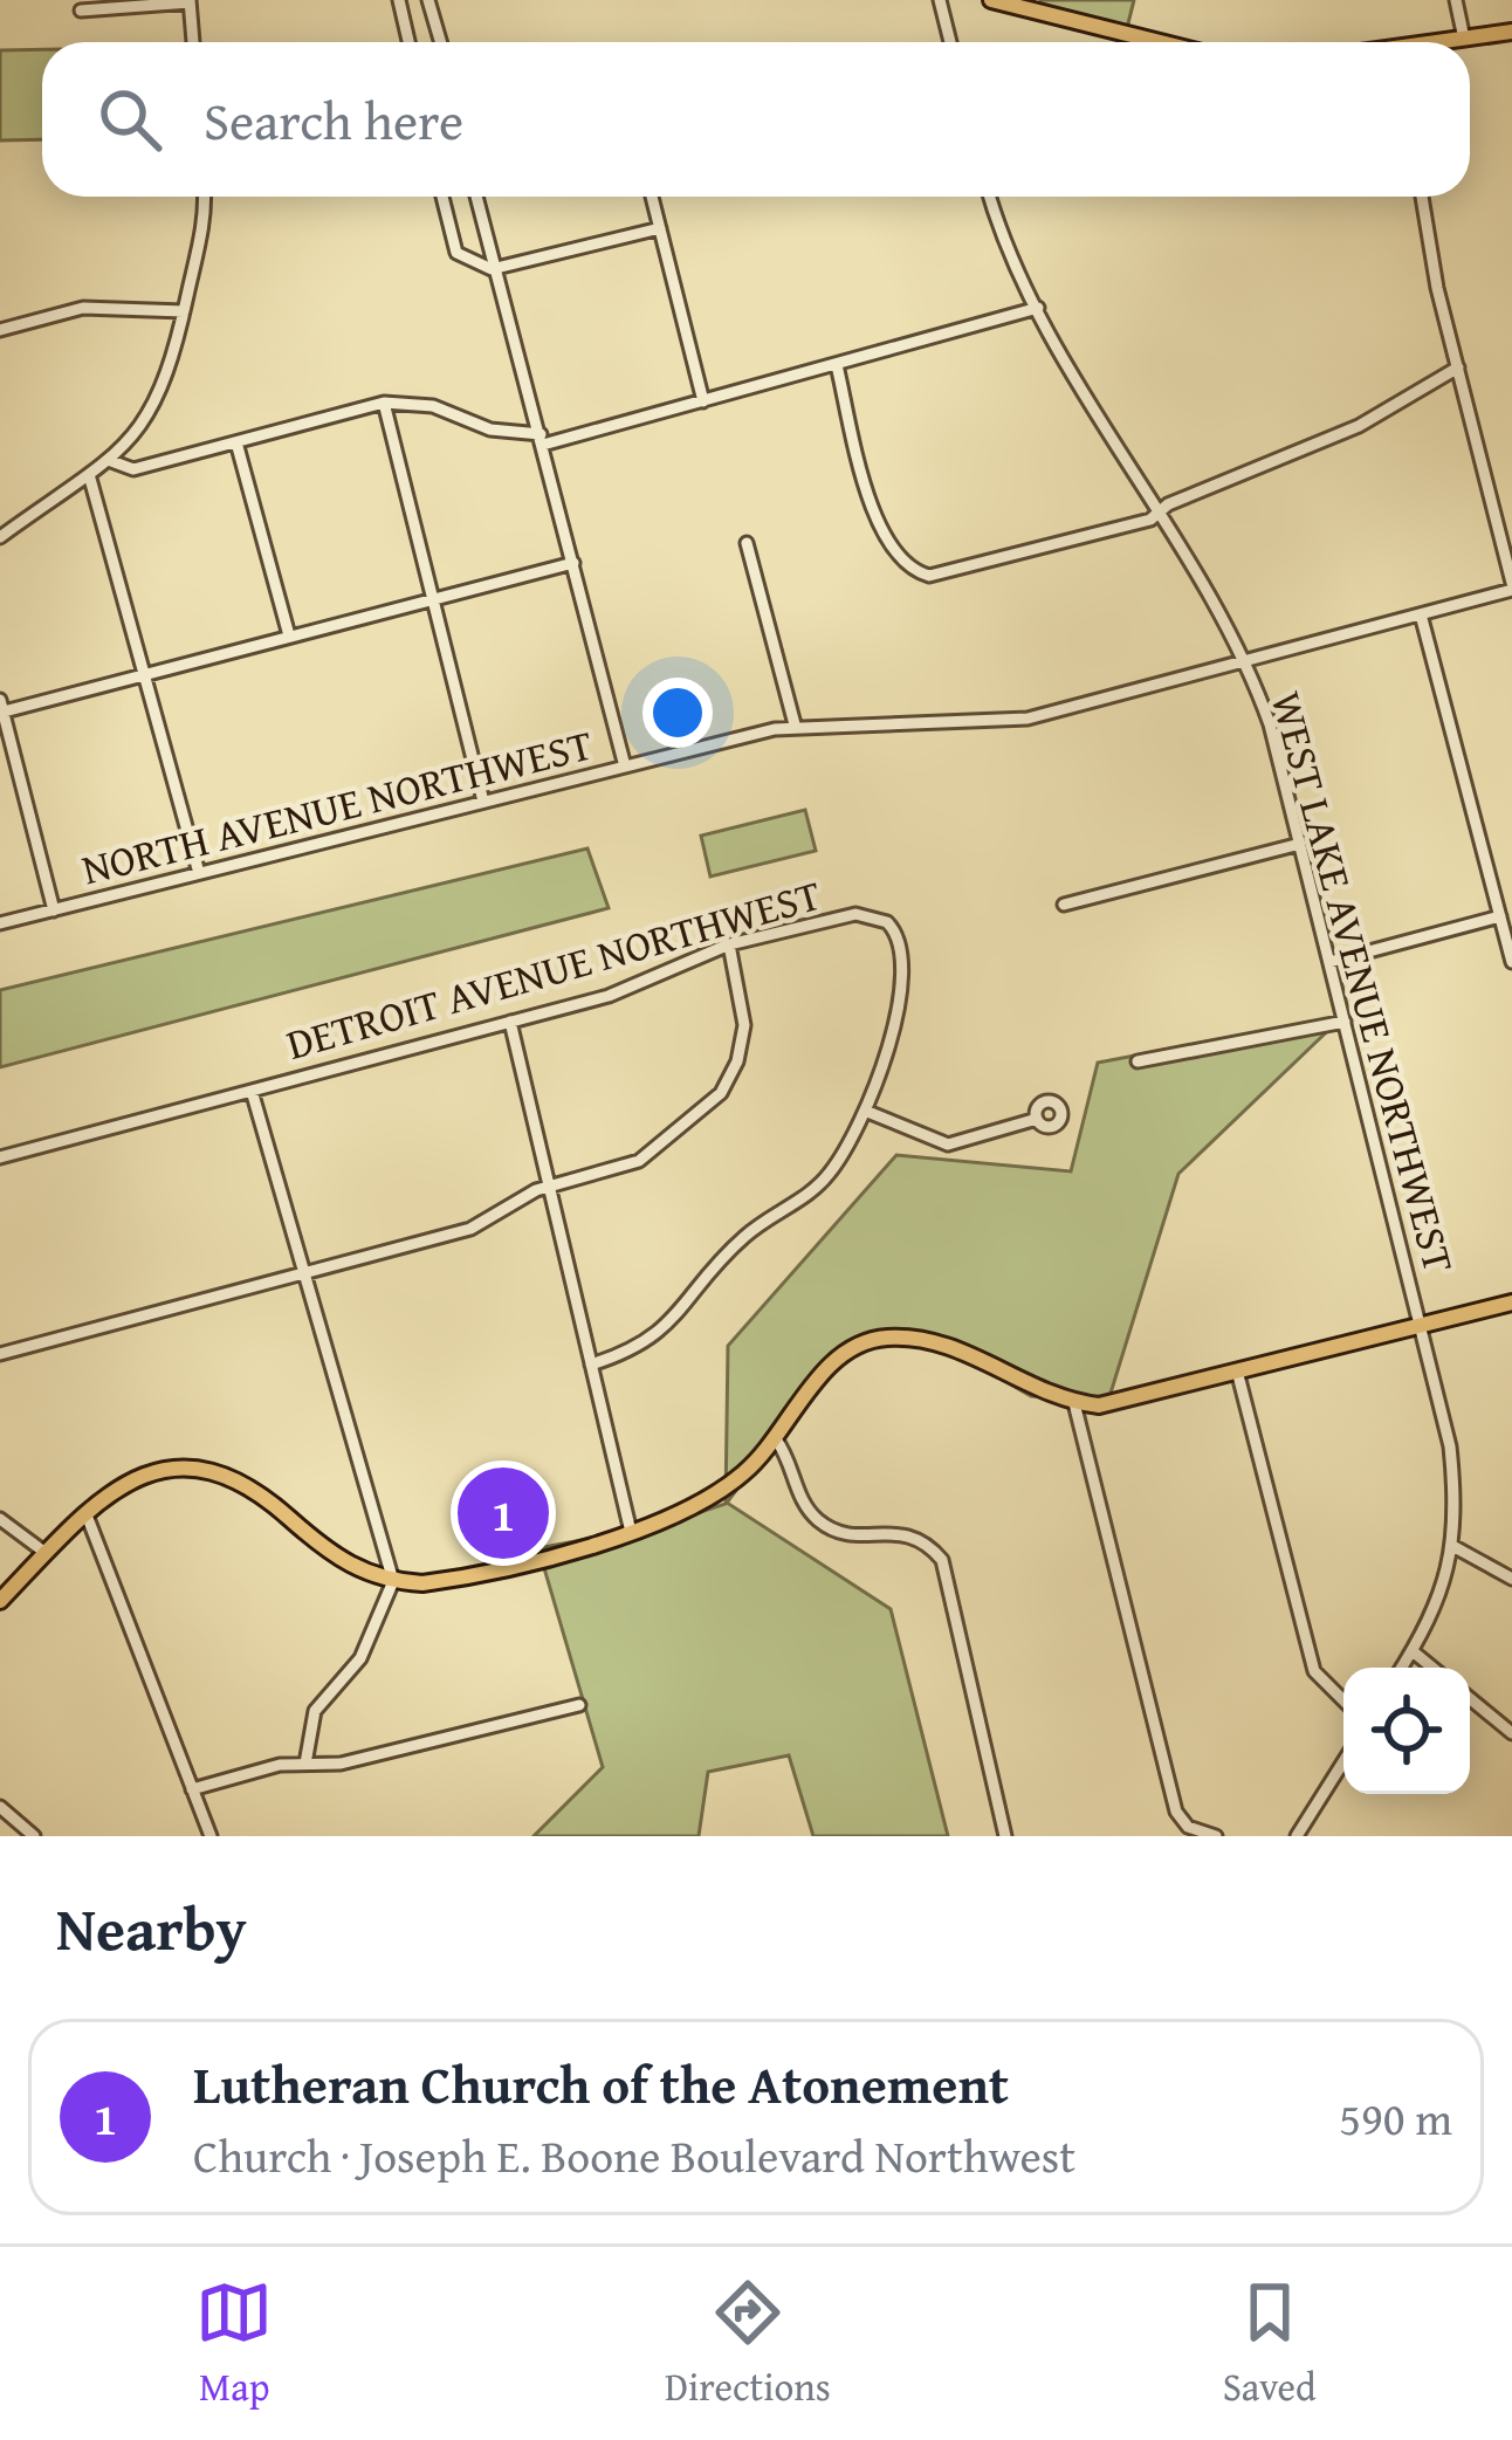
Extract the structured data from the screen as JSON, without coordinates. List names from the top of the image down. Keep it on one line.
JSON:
{"streets":{"street":["NORTH AVENUE NORTHWEST","DETROIT AVENUE NORTHWEST","WEST LAKE AVENUE NORTHWEST"]},"crossings":[["NORTH AVENUE NORTHWEST","WEST LAKE AVENUE NORTHWEST"]],"page":{"search":"Search here","pins":"1","heading":"Nearby","list":[{"mark":"1","name":"Lutheran Church of the Atonement","note":"Church · Joseph E. Boone Boulevard Northwest","value":"590 m"}],"nav":["Map","Directions","Saved"]}}
